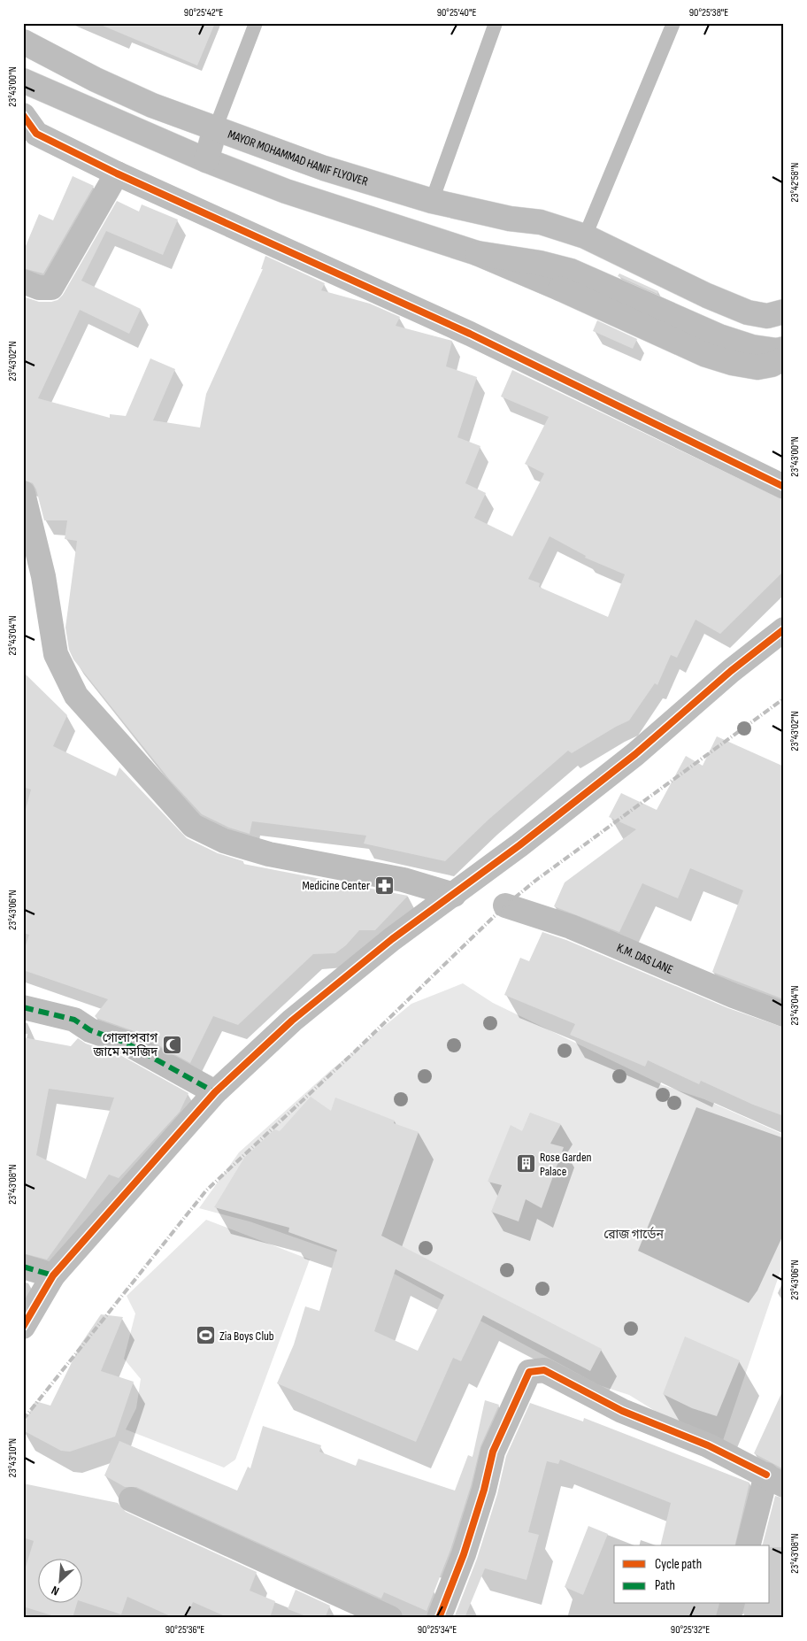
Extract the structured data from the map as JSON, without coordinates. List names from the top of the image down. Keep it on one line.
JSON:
{"streets":{"main road":["MAYOR MOHAMMAD HANIF FLYOVER","K.M. DAS LANE"]},"parks":["রোজ গার্ডেন"],"places":{"pharmacy":["Medicine Center"],"mosque":["গোলাপবাগ জামে মসজিদ"],"building":["Rose Garden Palace"],"sports":["Zia Boys Club"]},"legend":["Cycle path","Path"],"north":"bottom left","coordinates":["90°25'42\"E","90°25'40\"E","90°25'38\"E","23°43'00\"N","23°42'58\"N","23°43'02\"N","23°43'04\"N","23°43'06\"N","23°43'08\"N","23°43'10\"N","90°25'36\"E","90°25'34\"E","90°25'32\"E"]}
